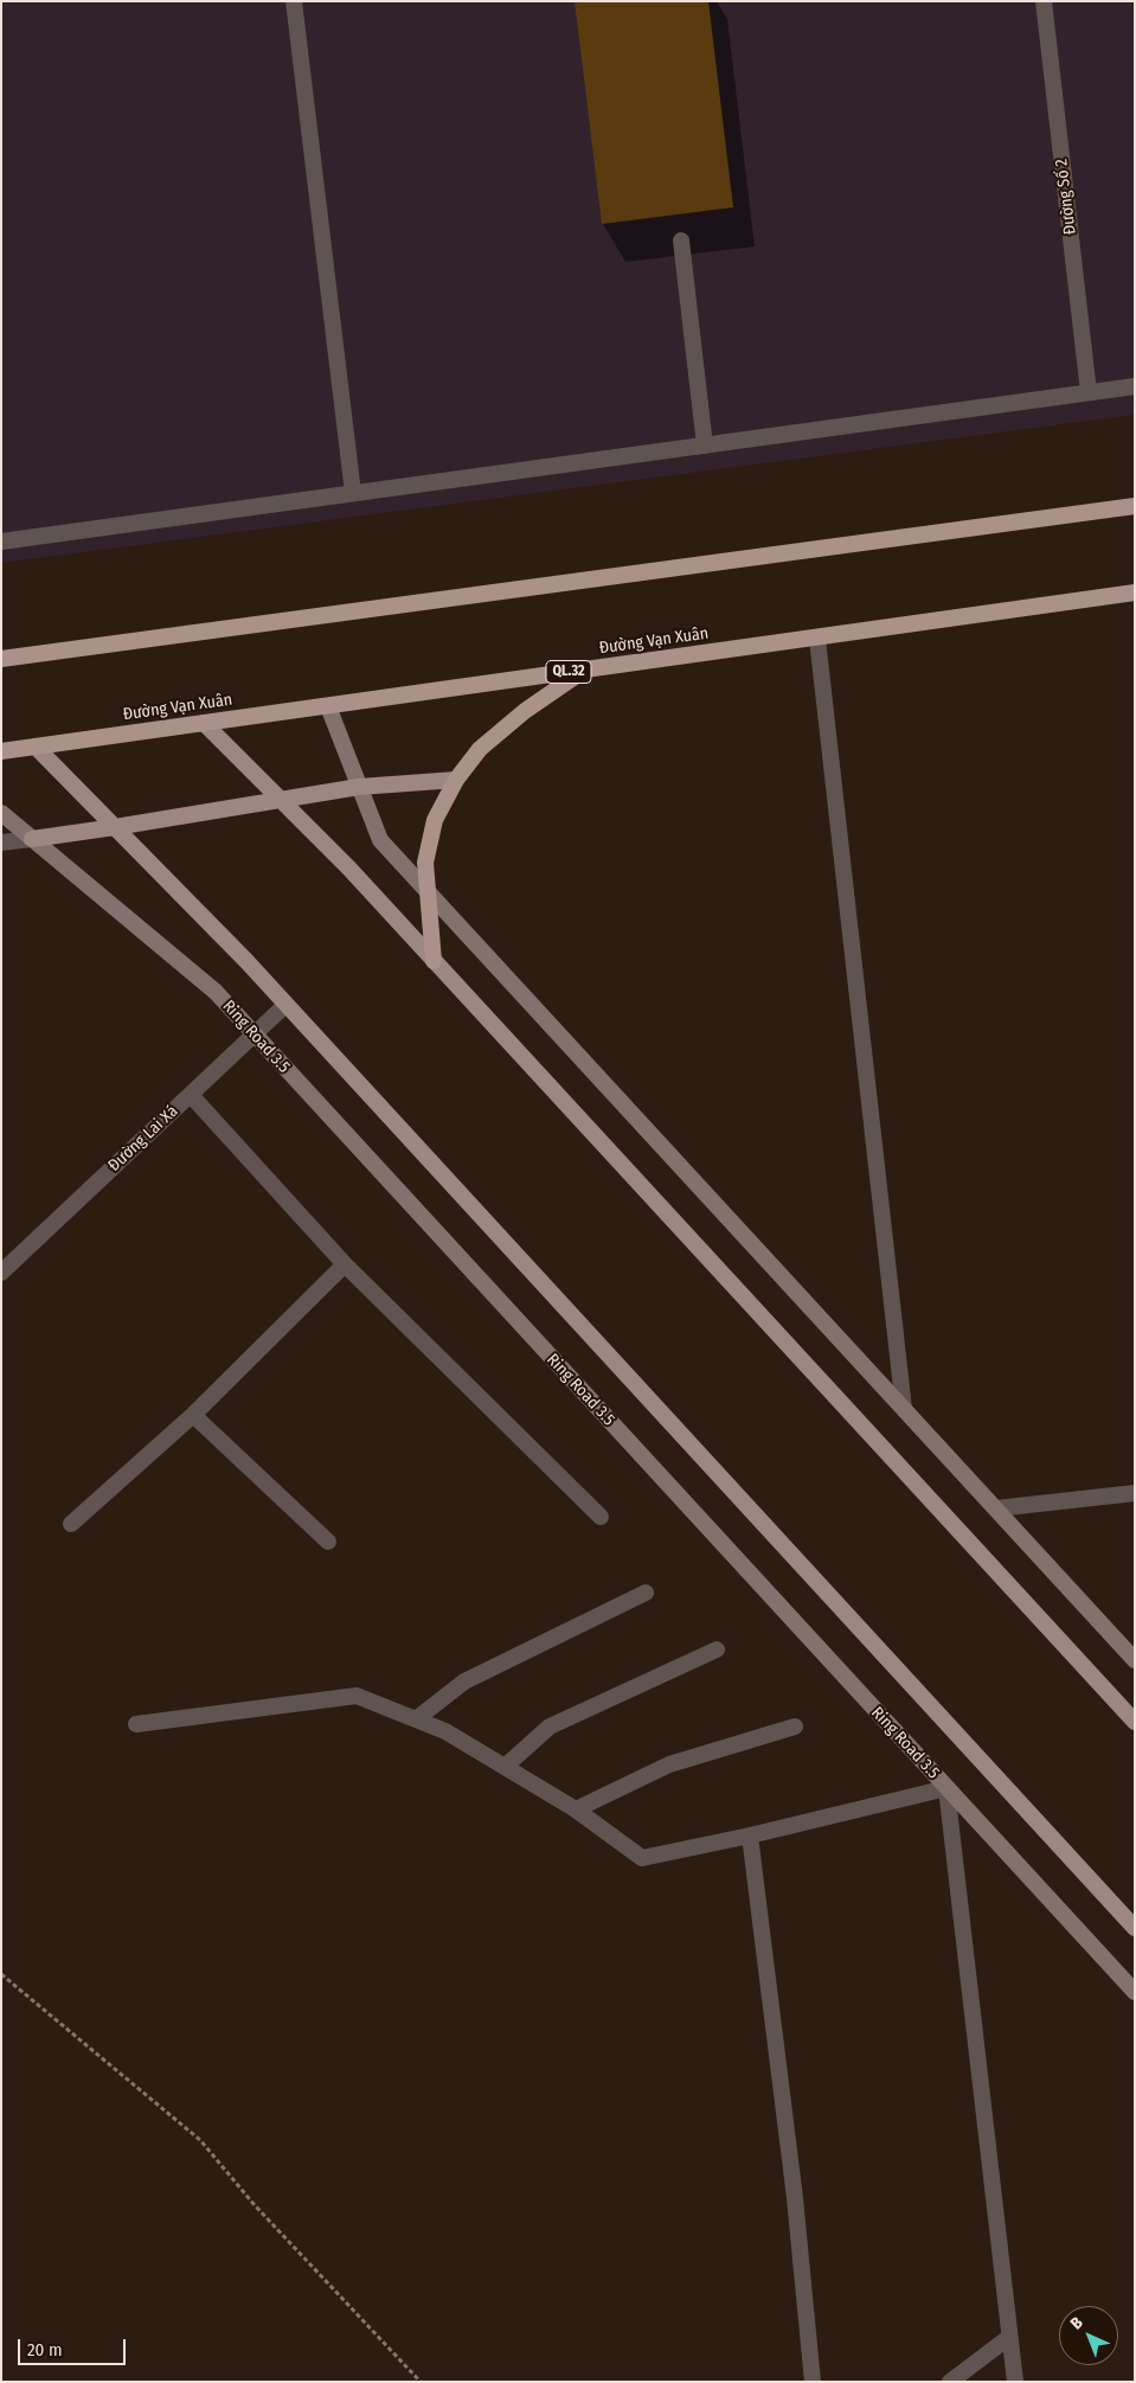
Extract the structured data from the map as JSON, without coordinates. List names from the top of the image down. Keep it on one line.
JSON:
{"streets":{"highway":["Đường Vạn Xuân","QL.32"],"main road":["Ring Road 3.5"],"street":["Đường Số 2","Đường Lai Xá"]},"crossings":[["Ring Road 3.5","Đường Lai Xá"]],"scale_bar":"20 m","north":"top left"}
